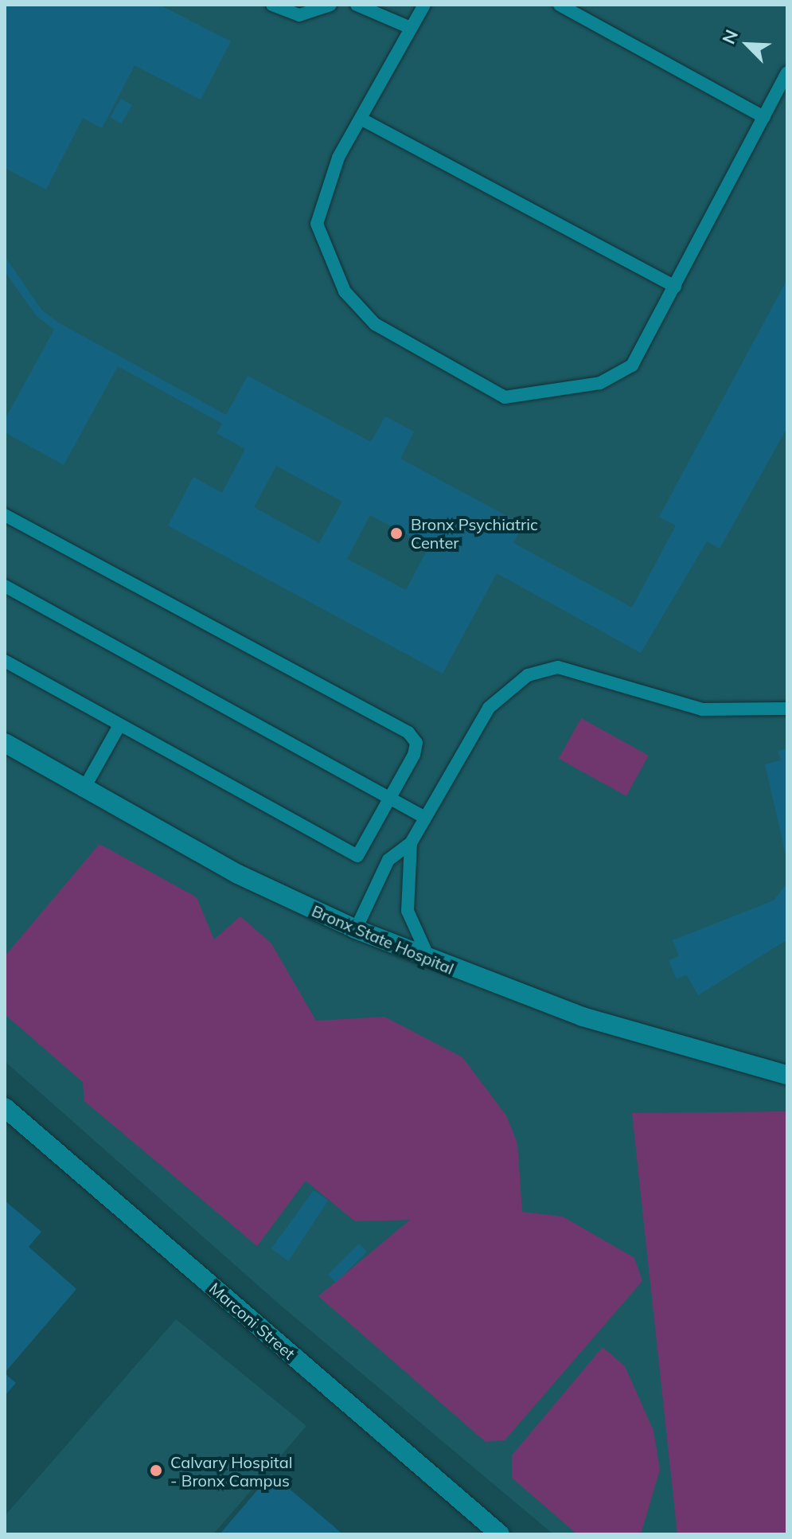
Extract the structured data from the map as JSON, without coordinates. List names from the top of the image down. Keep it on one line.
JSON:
{"streets":{"street":["Bronx State Hospital","Marconi Street"]},"places":["Bronx Psychiatric Center","Calvary Hospital - Bronx Campus"],"north":"top left"}
